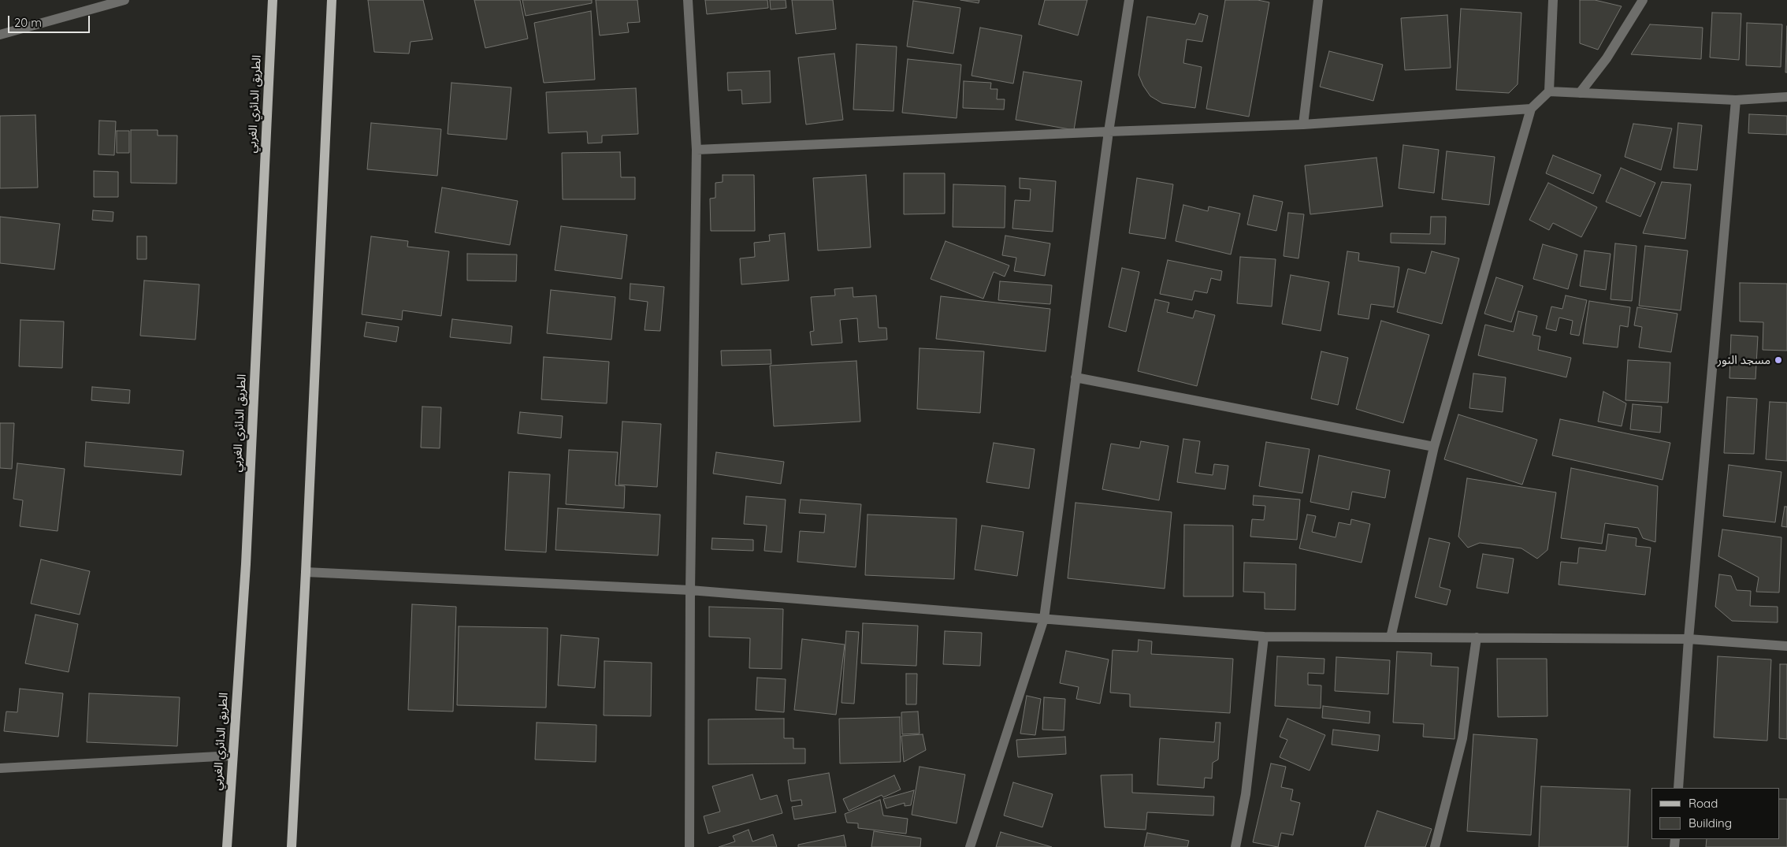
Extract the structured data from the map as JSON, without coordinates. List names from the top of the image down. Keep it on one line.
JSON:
{"streets":{"main road":["الطريق الدائري الغربي"]},"places":["مسجد النور"],"legend":["Road","Building"],"scale_bar":"20 m"}
